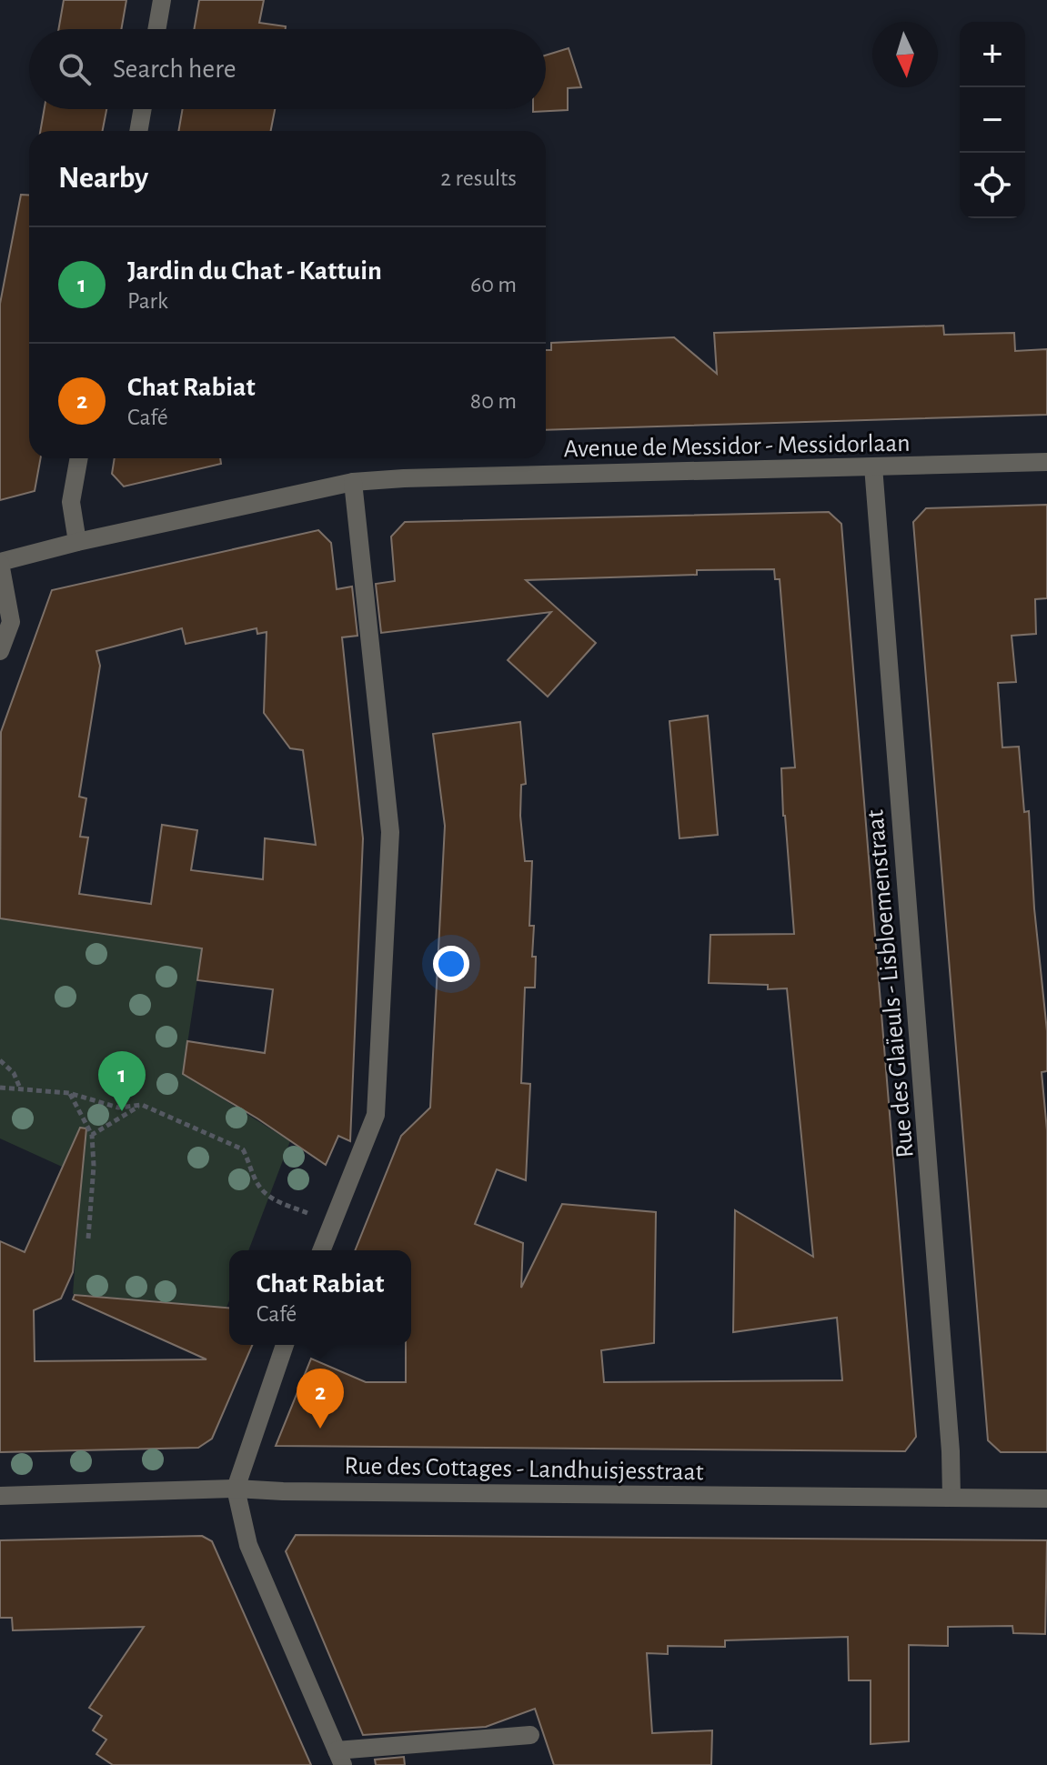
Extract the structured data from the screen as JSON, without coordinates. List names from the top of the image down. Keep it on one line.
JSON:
{"streets":{"street":["Avenue de Messidor - Messidorlaan","Rue des Glaïeuls - Lisbloemenstraat","Rue des Cottages - Landhuisjesstraat"]},"crossings":[["Avenue de Messidor - Messidorlaan","Rue des Glaïeuls - Lisbloemenstraat"],["Rue des Glaïeuls - Lisbloemenstraat","Rue des Cottages - Landhuisjesstraat"]],"north":"bottom","page":{"map_buttons":["+","−"],"search":"Search here","heading":["Nearby","2 results"],"list":[{"mark":"1","name":"Jardin du Chat - Kattuin","note":"Park","value":"60 m"},{"mark":"2","name":"Chat Rabiat","note":"Café","value":"80 m"}],"pins":["1","2"],"popup":["Chat Rabiat","Café"]}}
